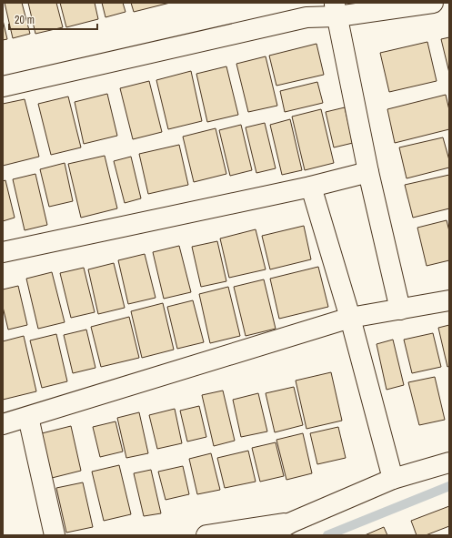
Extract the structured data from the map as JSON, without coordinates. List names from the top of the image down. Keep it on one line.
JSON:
{"scale_bar":"20 m"}
